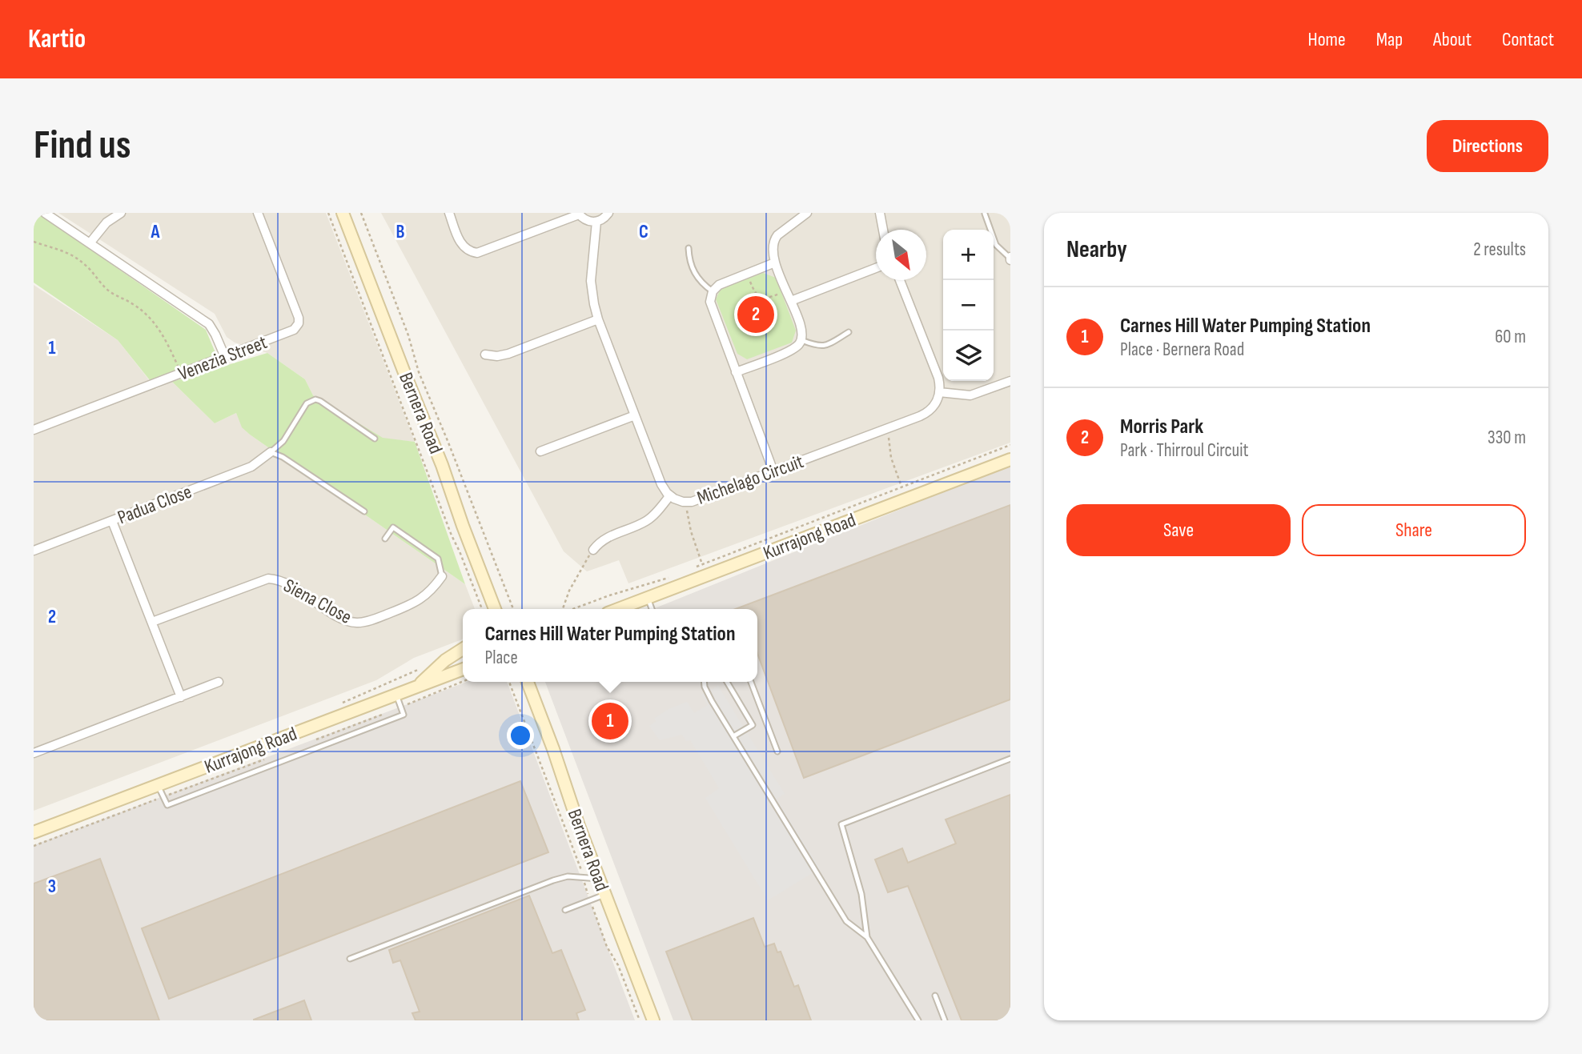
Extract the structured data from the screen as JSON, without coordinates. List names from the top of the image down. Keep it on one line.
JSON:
{"streets":{"main road":["Bernera Road","Kurrajong Road"],"street":["Venezia Street","Michelago Circuit","Padua Close","Siena Close"]},"north":"bottom right","page":{"header":"Kartio","nav":["Home","Map","About","Contact"],"buttons":["Directions",["Save","Share"]],"title":"Find us","heading":["Nearby","2 results"],"map_buttons":["+","−"],"list":[{"mark":"1","name":"Carnes Hill Water Pumping Station","note":"Place · Bernera Road","value":"60 m"},{"mark":"2","name":"Morris Park","note":"Park · Thirroul Circuit","value":"330 m"}],"pins":["2","1"],"popup":["Carnes Hill Water Pumping Station","Place"]},"grid":{"columns":["A","B","C"],"rows":["1","2","3"]}}
